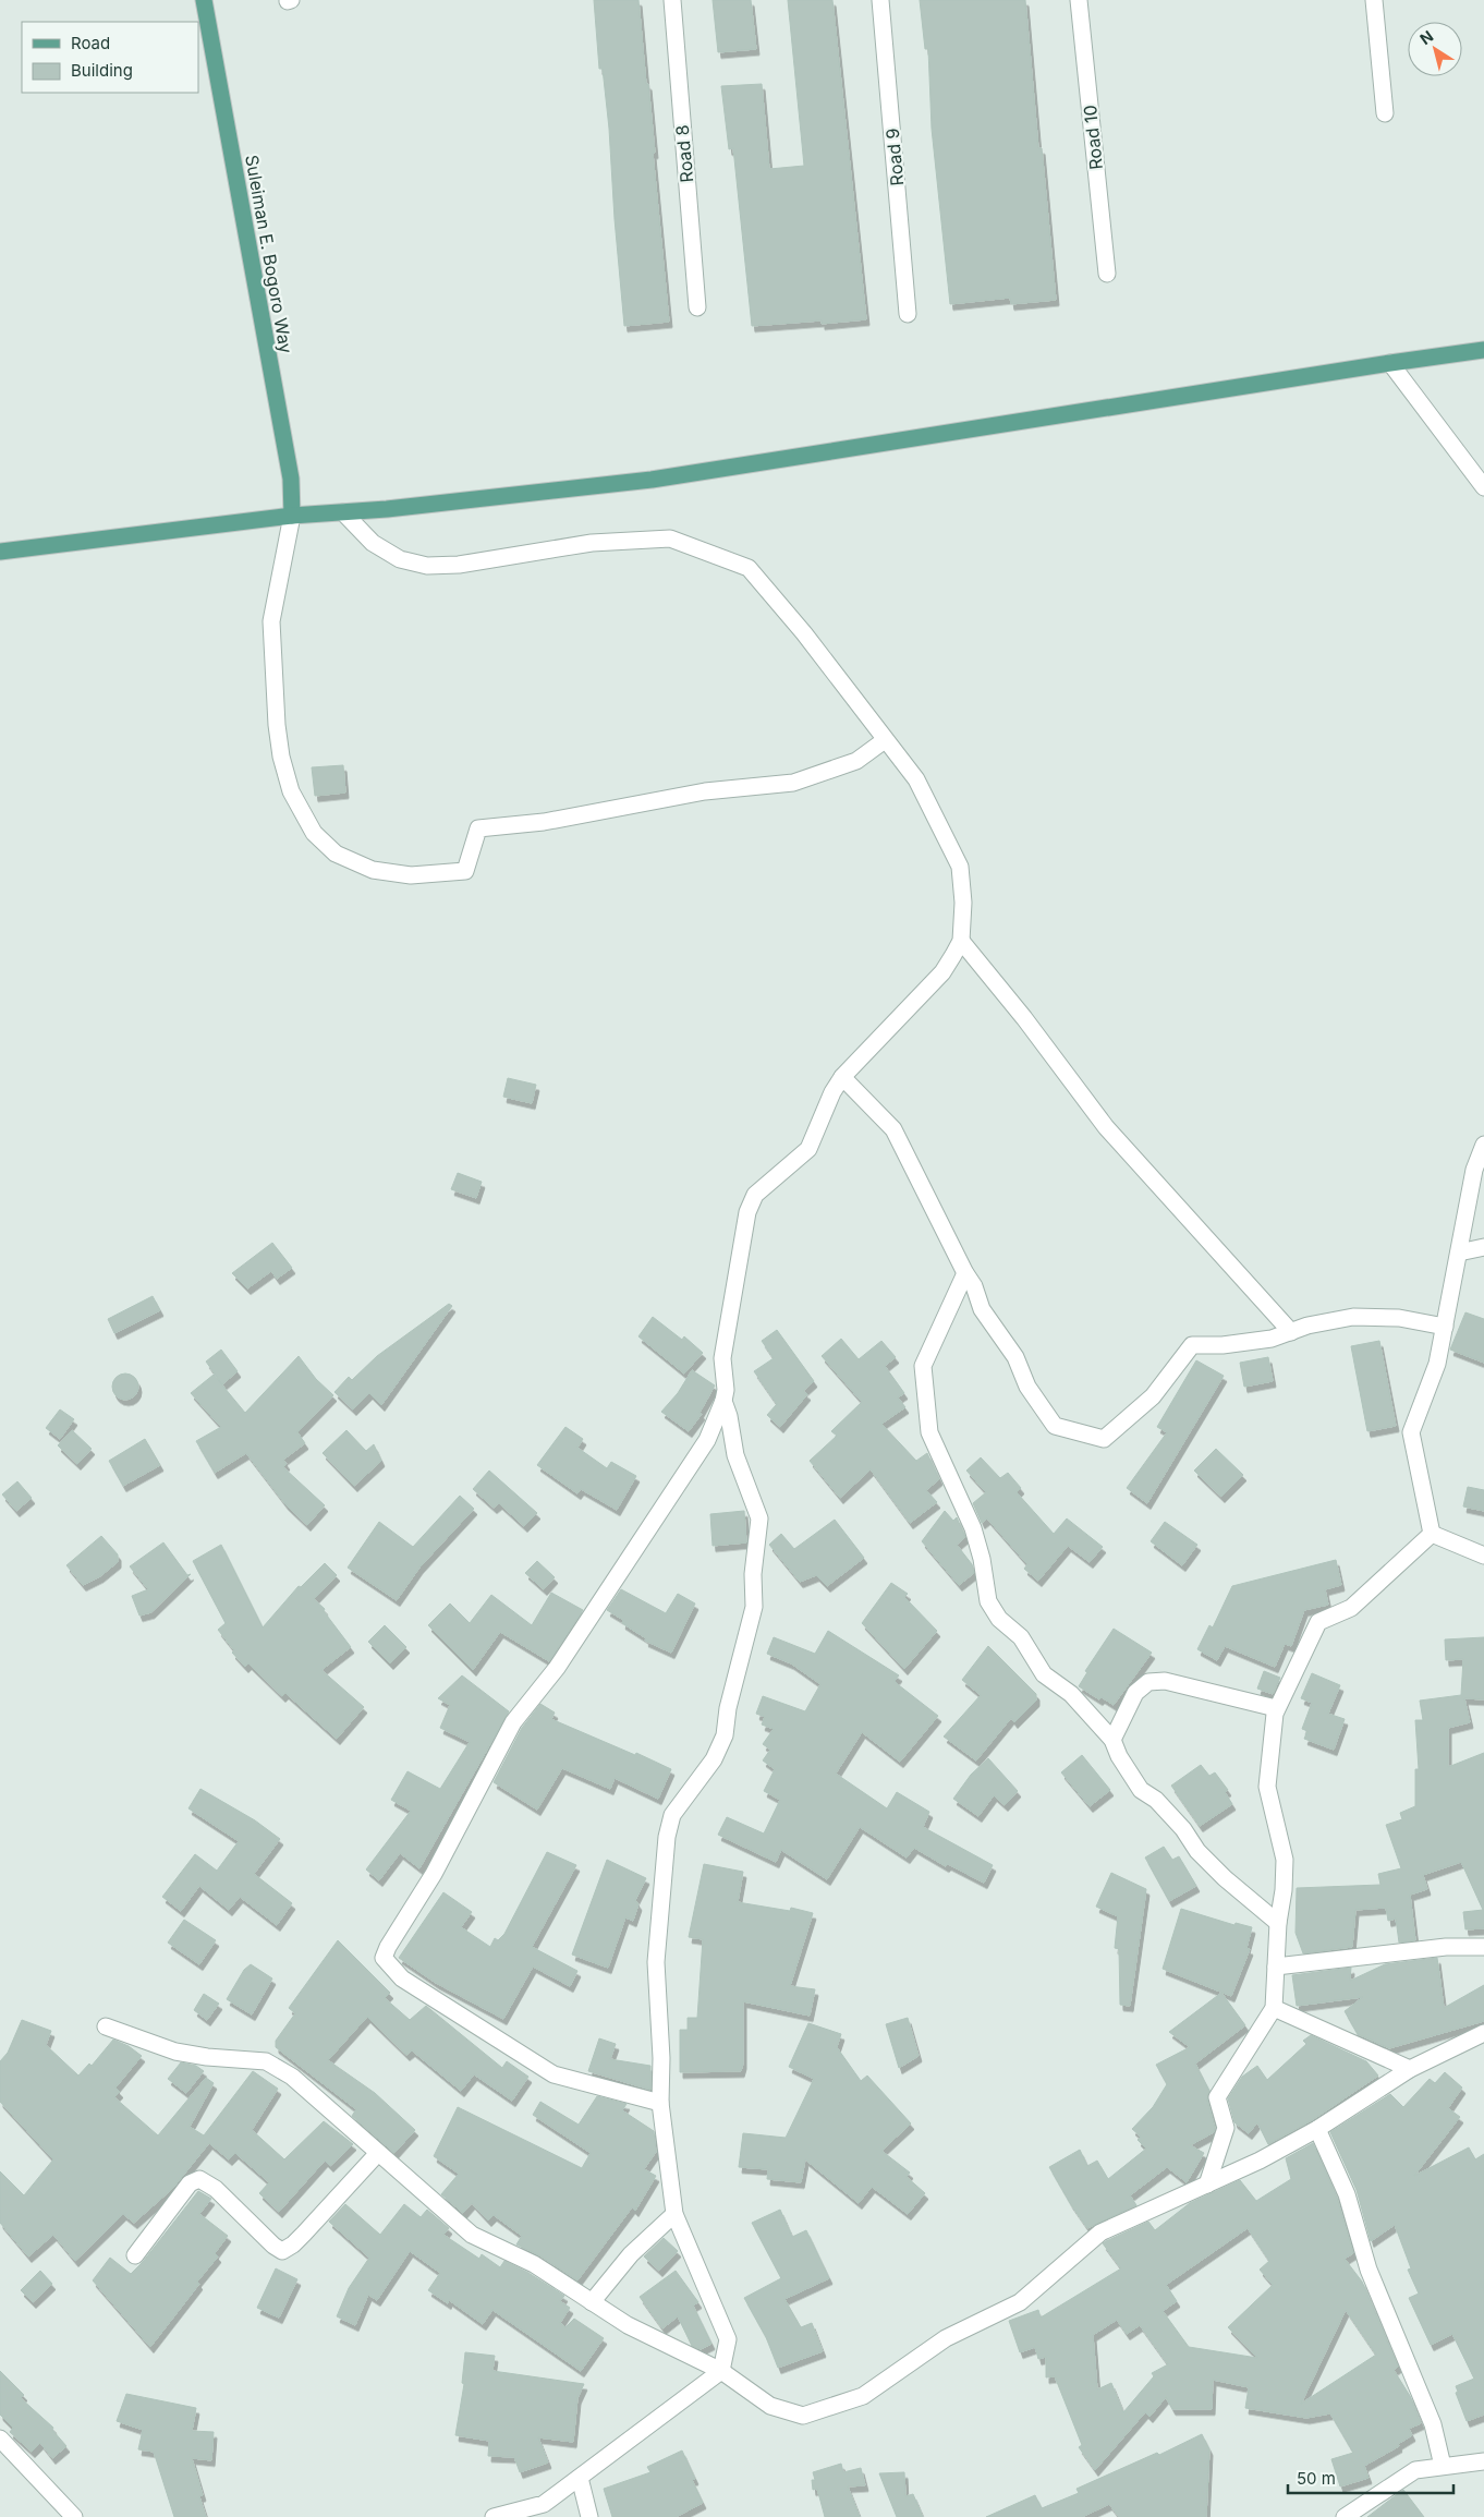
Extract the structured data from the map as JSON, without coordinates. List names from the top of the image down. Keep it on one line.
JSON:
{"streets":{"main road":["Suleiman E. Bogoro Way"],"street":["Road 10","Road 8","Road 9"]},"legend":["Road","Building"],"scale_bar":"50 m","north":"top left"}
